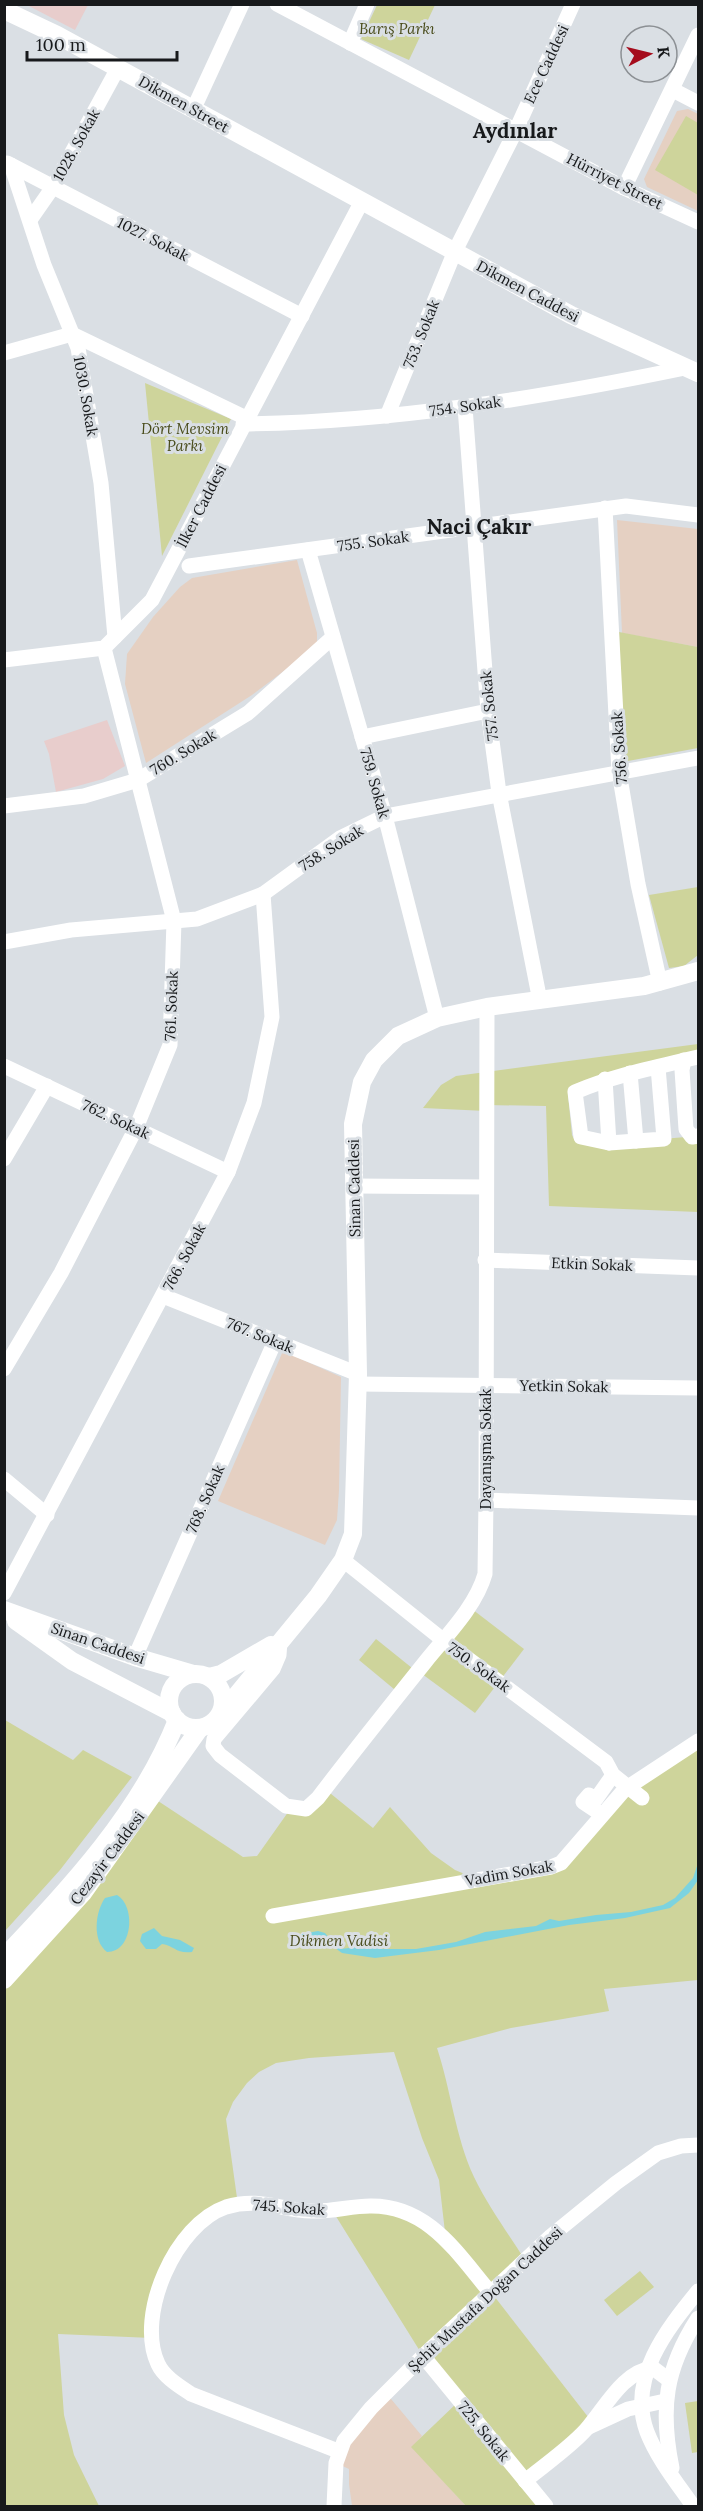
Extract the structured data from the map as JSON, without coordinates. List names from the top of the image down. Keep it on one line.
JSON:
{"streets":{"main road":["Dikmen Street","Dikmen Caddesi","Sinan Caddesi","Cezayir Caddesi"],"street":["Ece Caddesi","1028. Sokak","Hürriyet Street","1027. Sokak","753. Sokak","1030. Sokak","754. Sokak","İlker Caddesi","755. Sokak","757. Sokak","756. Sokak","760. Sokak","759. Sokak","758. Sokak","761. Sokak","762. Sokak","766. Sokak","Etkin Sokak","767. Sokak","Yetkin Sokak","Dayanışma Sokak","768. Sokak","750. Sokak","Vadim Sokak","745. Sokak","Şehit Mustafa Doğan Caddesi","725. Sokak"]},"crossings":[["Ece Caddesi","Hürriyet Street"],["Ece Caddesi","Dikmen Caddesi"],["Ece Caddesi","753. Sokak"],["Dikmen Street","1028. Sokak"],["Dikmen Street","Dikmen Caddesi"],["Dikmen Street","İlker Caddesi"],["1028. Sokak","1027. Sokak"],["1028. Sokak","1030. Sokak"],["1027. Sokak","1030. Sokak"],["1027. Sokak","İlker Caddesi"],["Dikmen Caddesi","753. Sokak"],["Dikmen Caddesi","754. Sokak"],["Dikmen Caddesi","İlker Caddesi"],["753. Sokak","754. Sokak"],["1030. Sokak","İlker Caddesi"],["754. Sokak","İlker Caddesi"],["754. Sokak","757. Sokak"],["İlker Caddesi","761. Sokak"],["755. Sokak","757. Sokak"],["755. Sokak","756. Sokak"],["755. Sokak","759. Sokak"],["757. Sokak","758. Sokak"],["757. Sokak","Sinan Caddesi"],["756. Sokak","758. Sokak"],["756. Sokak","Sinan Caddesi"],["760. Sokak","759. Sokak"],["760. Sokak","761. Sokak"],["759. Sokak","758. Sokak"],["759. Sokak","Sinan Caddesi"],["758. Sokak","761. Sokak"],["758. Sokak","766. Sokak"],["761. Sokak","762. Sokak"],["762. Sokak","766. Sokak"],["Sinan Caddesi","767. Sokak"],["Sinan Caddesi","Yetkin Sokak"],["Sinan Caddesi","Dayanışma Sokak"],["Sinan Caddesi","768. Sokak"],["Sinan Caddesi","750. Sokak"],["Sinan Caddesi","Cezayir Caddesi"],["766. Sokak","767. Sokak"],["Etkin Sokak","Dayanışma Sokak"],["767. Sokak","Yetkin Sokak"],["767. Sokak","768. Sokak"],["Yetkin Sokak","Dayanışma Sokak"],["Dayanışma Sokak","750. Sokak"],["745. Sokak","Şehit Mustafa Doğan Caddesi"],["Şehit Mustafa Doğan Caddesi","725. Sokak"]],"districts":["Aydınlar","Naci Çakır"],"parks":["Barış Parkı","Dört Mevsim Parkı","Dikmen Vadisi"],"scale_bar":"100 m","north":"right"}
